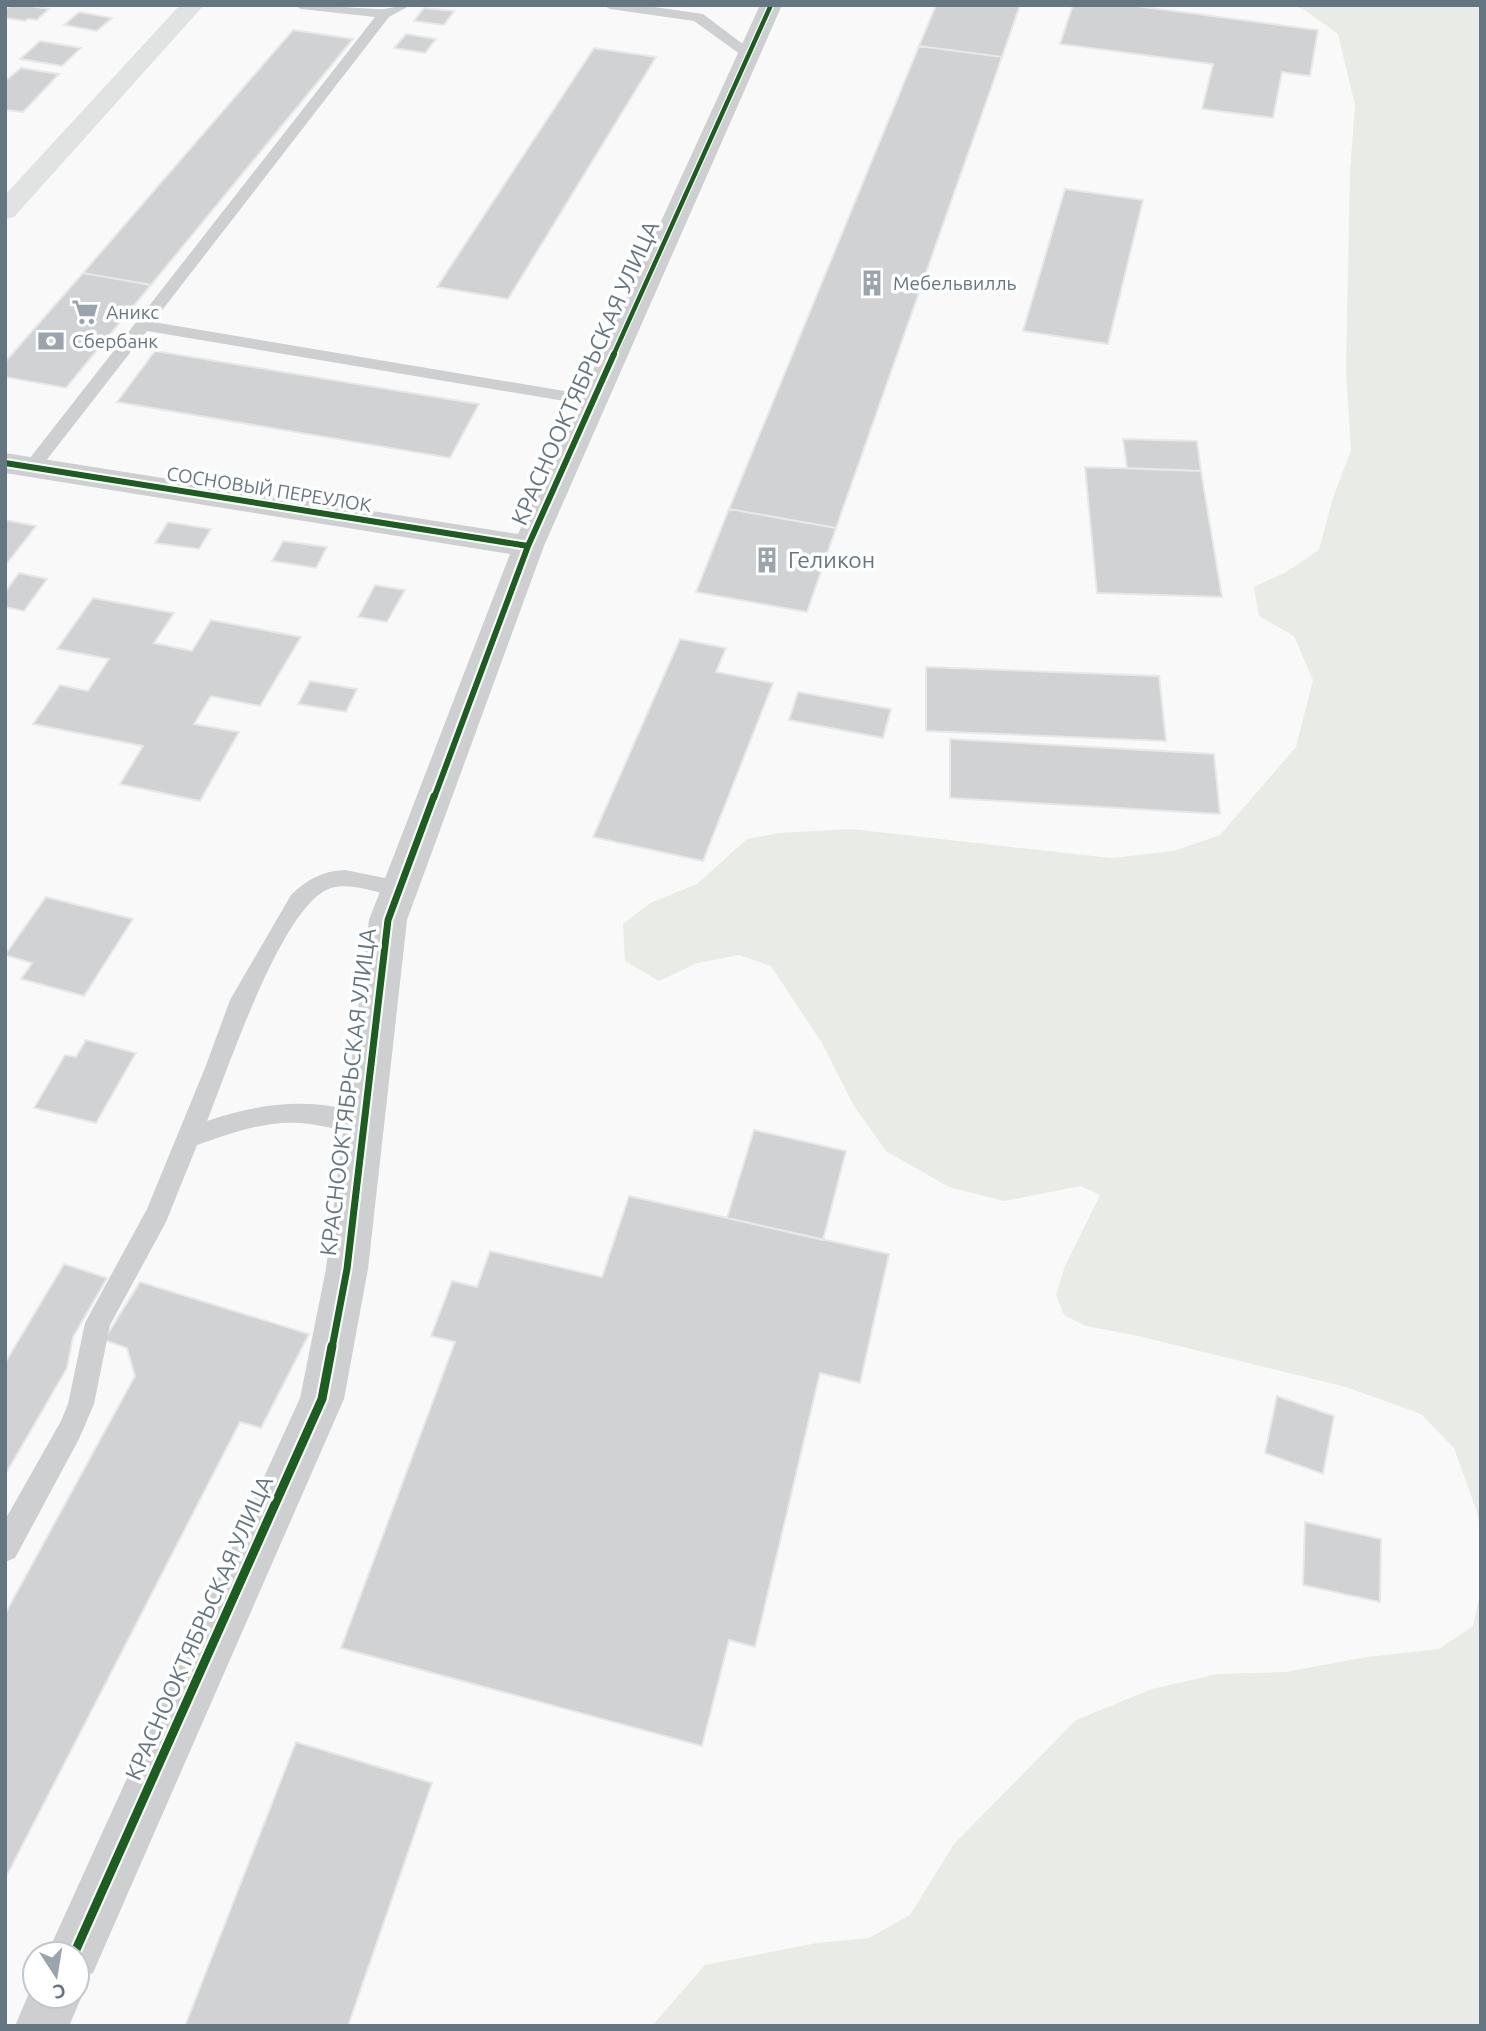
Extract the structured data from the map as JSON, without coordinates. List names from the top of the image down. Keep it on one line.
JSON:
{"streets":{"street":["КРАСНООКТЯБРЬСКАЯ УЛИЦА","СОСНОВЫЙ ПЕРЕУЛОК"]},"crossings":[["КРАСНООКТЯБРЬСКАЯ УЛИЦА","СОСНОВЫЙ ПЕРЕУЛОК"]],"places":{"building":["Мебельвилль","Геликон"],"supermarket":["Аникс"],"bank":["Сбербанк"]},"north":"bottom"}
